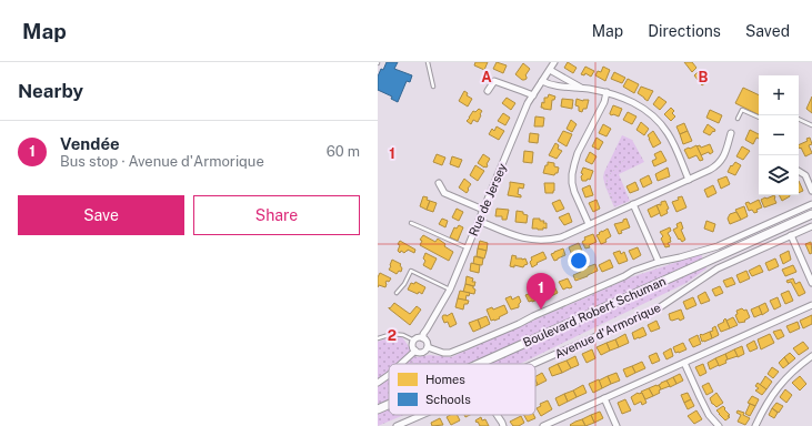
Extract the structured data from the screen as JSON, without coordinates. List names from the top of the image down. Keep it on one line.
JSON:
{"streets":{"main road":["Boulevard Robert Schuman"],"street":["Rue de Jersey","Avenue d'Armorique"]},"legend":["Homes","Schools"],"page":{"header":"Map","nav":["Map","Directions","Saved"],"heading":"Nearby","map_buttons":["+","−"],"list":[{"mark":"1","name":"Vendée","note":"Bus stop · Avenue d'Armorique","value":"60 m"}],"buttons":["Save","Share"],"pins":"1"},"grid":{"columns":["A","B"],"rows":["1","2"]}}
